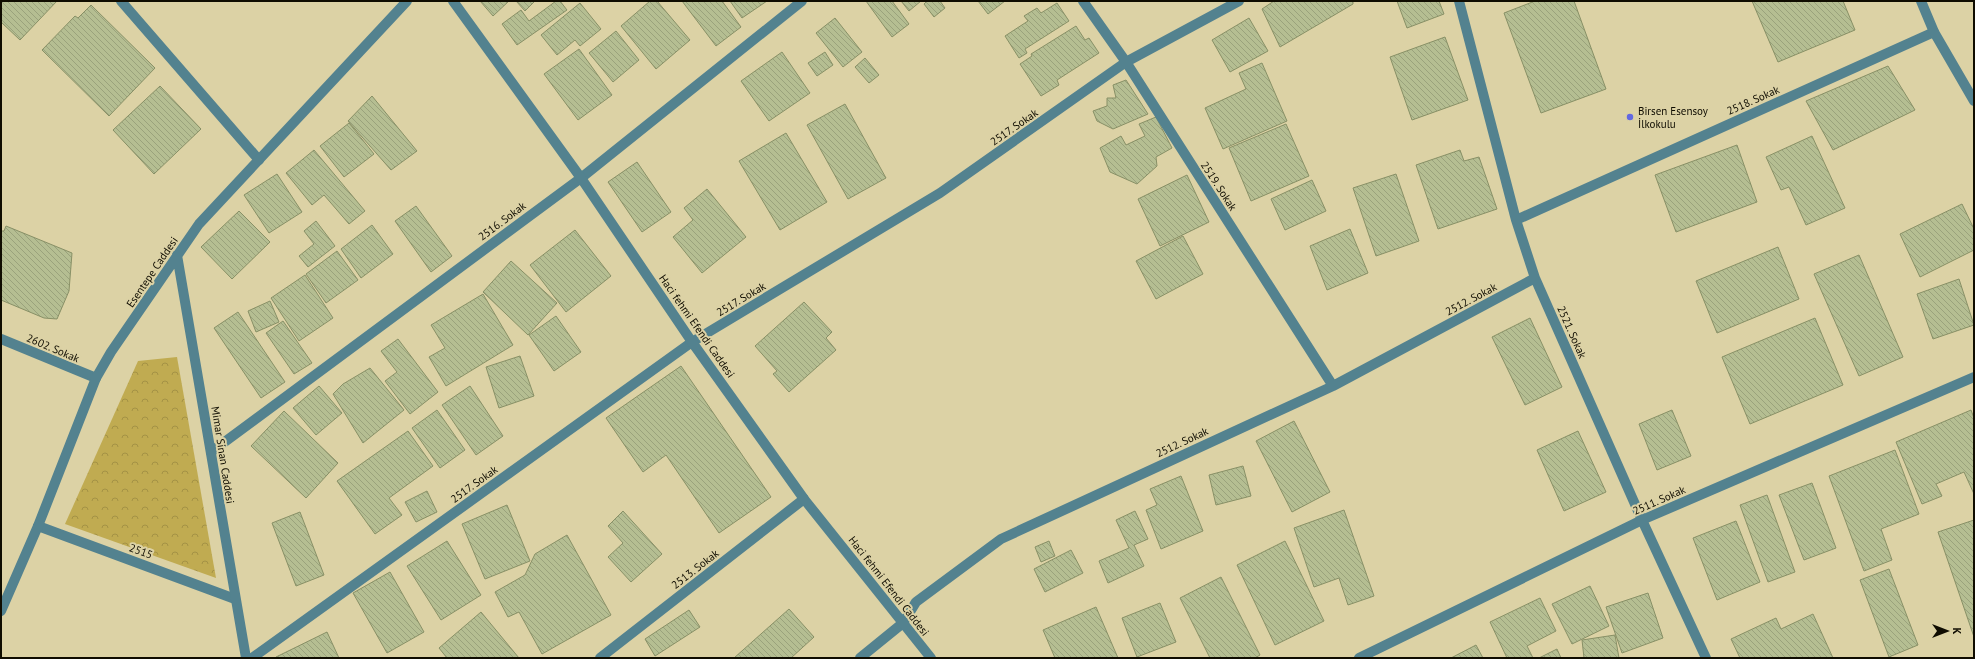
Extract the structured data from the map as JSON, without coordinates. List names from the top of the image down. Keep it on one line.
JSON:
{"streets":{"street":["2518. Sokak","2517. Sokak","2519. Sokak","2516. Sokak","Esentepe Caddesi","2512. Sokak","Haci fehmi Efendi Caddesi","2521. Sokak","2602. Sokak","Mimar Sinan Caddesi","2511. Sokak","2515","2513. Sokak"]},"crossings":[["2518. Sokak","2521. Sokak"],["2517. Sokak","2519. Sokak"],["2517. Sokak","Haci fehmi Efendi Caddesi"],["2519. Sokak","2512. Sokak"],["2516. Sokak","Haci fehmi Efendi Caddesi"],["2516. Sokak","Mimar Sinan Caddesi"],["Esentepe Caddesi","2602. Sokak"],["Esentepe Caddesi","Mimar Sinan Caddesi"],["Esentepe Caddesi","2515"],["2512. Sokak","Haci fehmi Efendi Caddesi"],["2512. Sokak","2521. Sokak"],["Haci fehmi Efendi Caddesi","2513. Sokak"],["2521. Sokak","2511. Sokak"],["Mimar Sinan Caddesi","2515"]],"places":["Birsen Esensoy İlkokulu"],"north":"right"}
